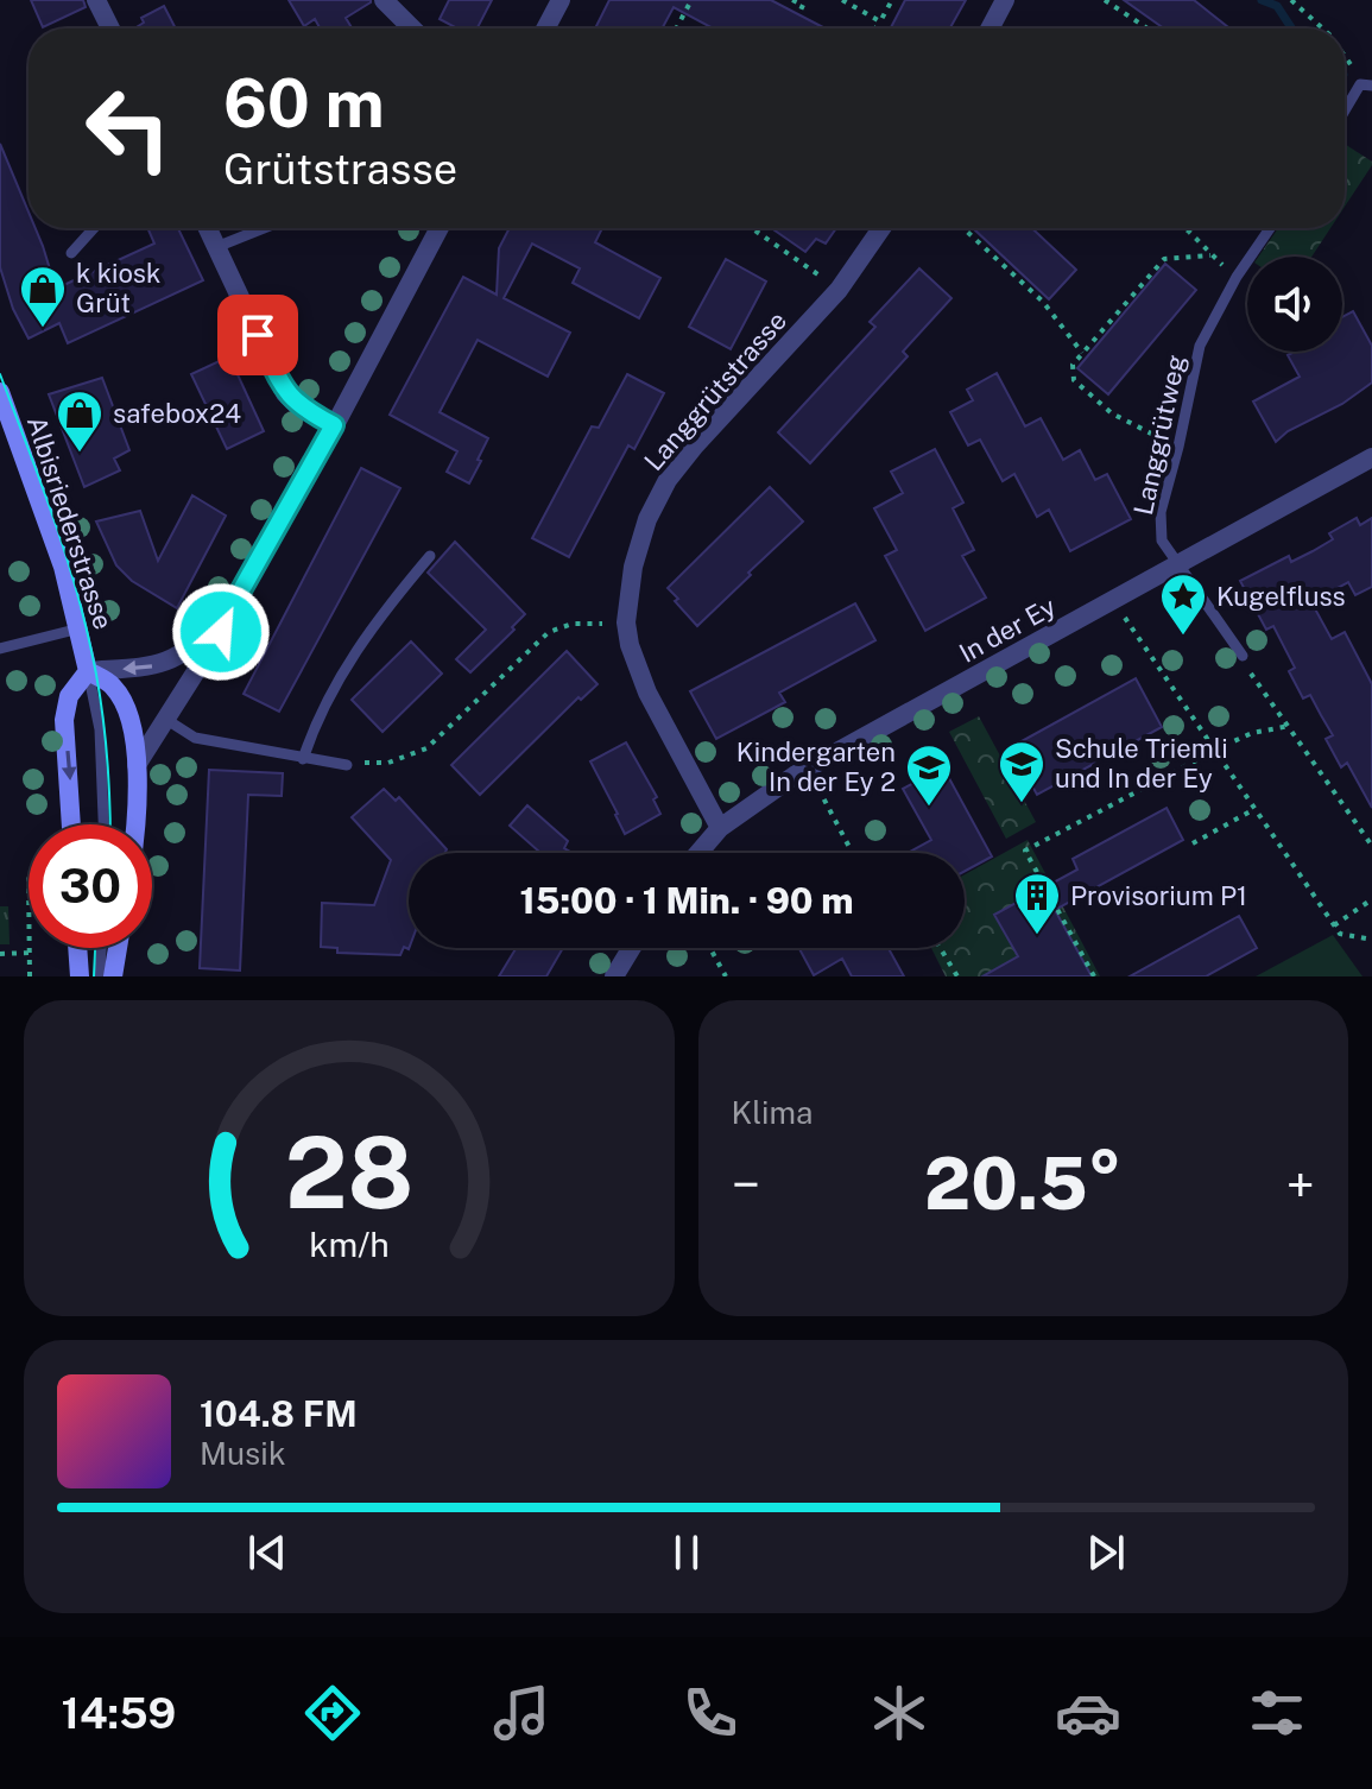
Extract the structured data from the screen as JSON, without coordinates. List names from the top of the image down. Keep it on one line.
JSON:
{"streets":{"main road":["Albisriederstrasse"],"street":["Langgrütstrasse","In der Ey"],"lane":["Langgrütweg"]},"crossings":[["Langgrütstrasse","In der Ey"],["Langgrütweg","In der Ey"]],"places":{"shop":["k kiosk Grüt","safebox24"],"place":["Kugelfluss"],"school or university":["Schule Triemli und In der Ey","Kindergarten In der Ey 2"],"building":["Provisorium P1"]},"page":{"turn":["60 m","Grütstrasse"],"limit":"30","trip":"15:00 · 1 Min. · 90 m","tile":"Klima","heat":["−","20.5°","+"],"song":["104.8 FM","Musik"],"tabs":"14:59","gauge":["28","km/h"]}}
